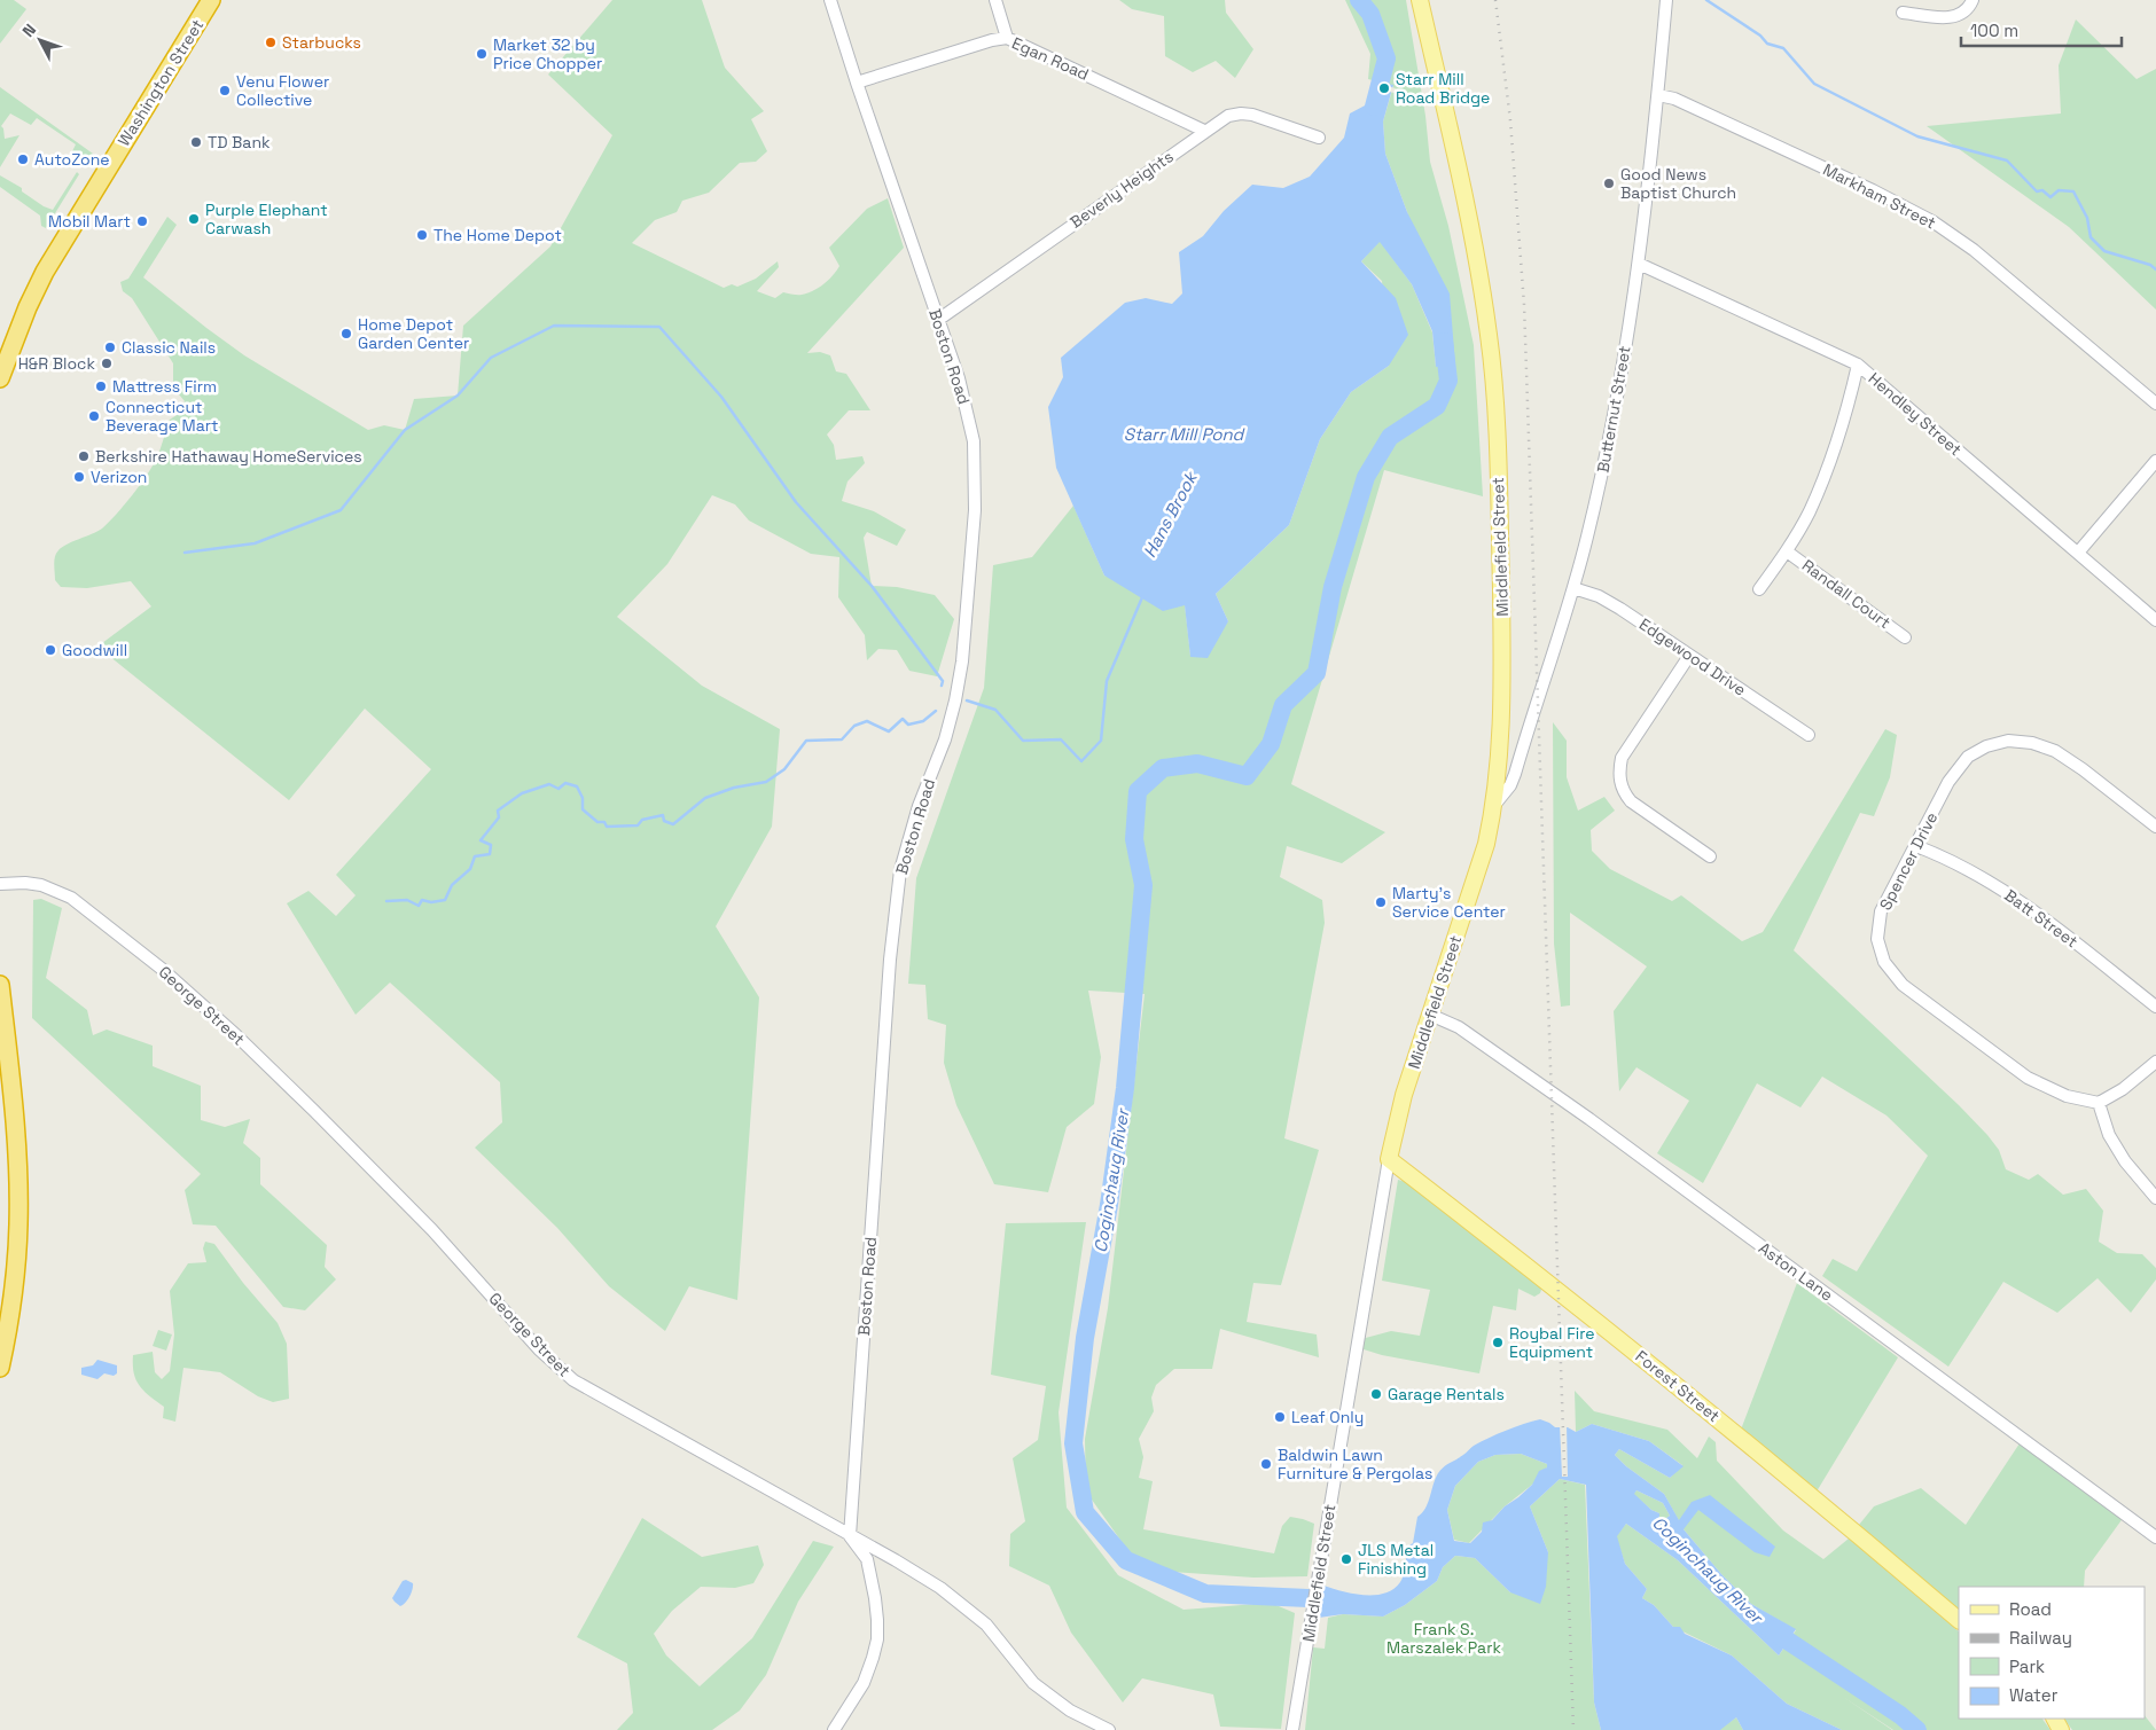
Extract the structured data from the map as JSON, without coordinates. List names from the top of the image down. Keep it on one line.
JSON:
{"streets":{"highway":["Washington Street"],"main road":["Middlefield Street","Forest Street"],"street":["Egan Road","Beverly Heights","Markham Street","Boston Road","Butternut Street","Hendley Street","Randall Court","Edgewood Drive","Spencer Drive","Batt Street","George Street","Aston Lane"]},"crossings":[["Egan Road","Beverly Heights"],["Egan Road","Boston Road"],["Beverly Heights","Boston Road"],["Markham Street","Butternut Street"],["Boston Road","George Street"],["Butternut Street","Hendley Street"],["Butternut Street","Middlefield Street"],["Butternut Street","Edgewood Drive"],["Middlefield Street","Aston Lane"],["Middlefield Street","Forest Street"],["Spencer Drive","Batt Street"]],"water":["Starr Mill Pond","Hans Brook","Coginchaug River"],"parks":["Frank S. Marszalek Park"],"places":["Starbucks","Market 32 by Price Chopper","Starr Mill Road Bridge","Venu Flower Collective","TD Bank","AutoZone","Good News Baptist Church","Purple Elephant Carwash","Mobil Mart","The Home Depot","Home Depot Garden Center","Classic Nails","H&R Block","Mattress Firm","Connecticut Beverage Mart","Berkshire Hathaway HomeServices","Verizon","Goodwill","Marty's Service Center","Roybal Fire Equipment","Garage Rentals","Leaf Only","Baldwin Lawn Furniture & Pergolas","JLS Metal Finishing"],"legend":["Road","Railway","Park","Water"],"scale_bar":"100 m","north":"top left"}
